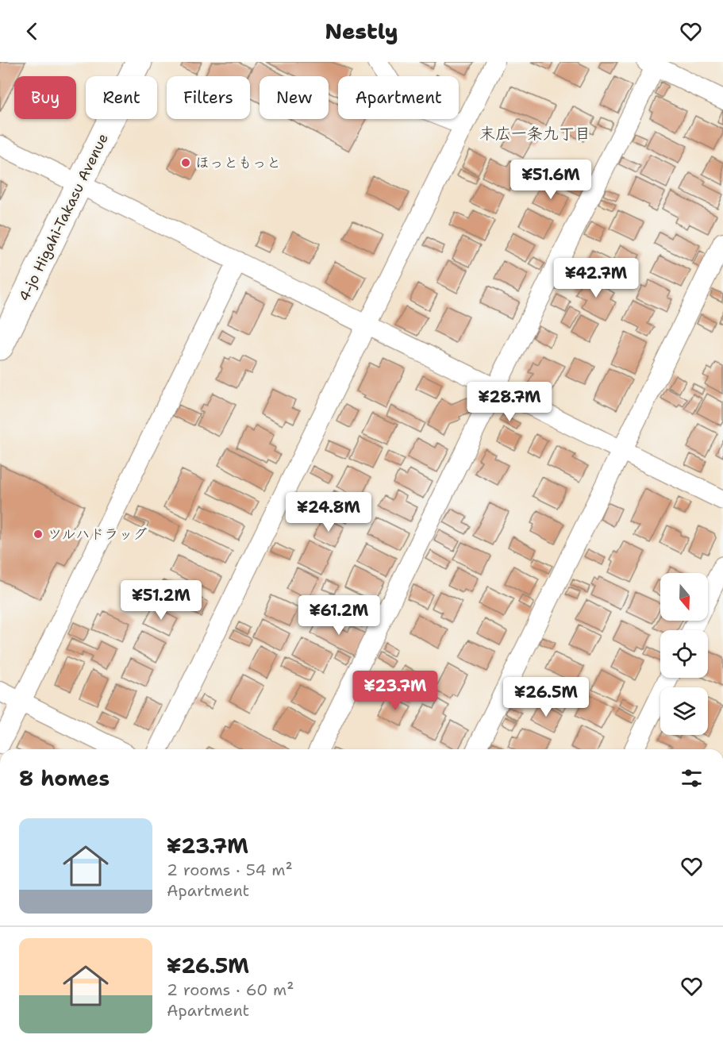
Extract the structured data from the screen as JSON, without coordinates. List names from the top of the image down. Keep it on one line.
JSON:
{"streets":{"highway":["4-jo Higahi-Takasu Avenue"]},"districts":["末広一条九丁目"],"places":["ほっともっと","ツルハドラッグ"],"north":"bottom","page":{"header":"Nestly","chip":["Buy","Rent","Filters","New","Apartment"],"price":["¥51.6M","¥42.7M","¥28.7M","¥24.8M","¥51.2M","¥61.2M","¥23.7M","¥26.5M"],"heading":"8 homes","list":[{"name":"¥23.7M","note":"2 rooms · 54 m² · Apartment"},{"name":"¥26.5M","note":"2 rooms · 60 m² · Apartment"}]}}
